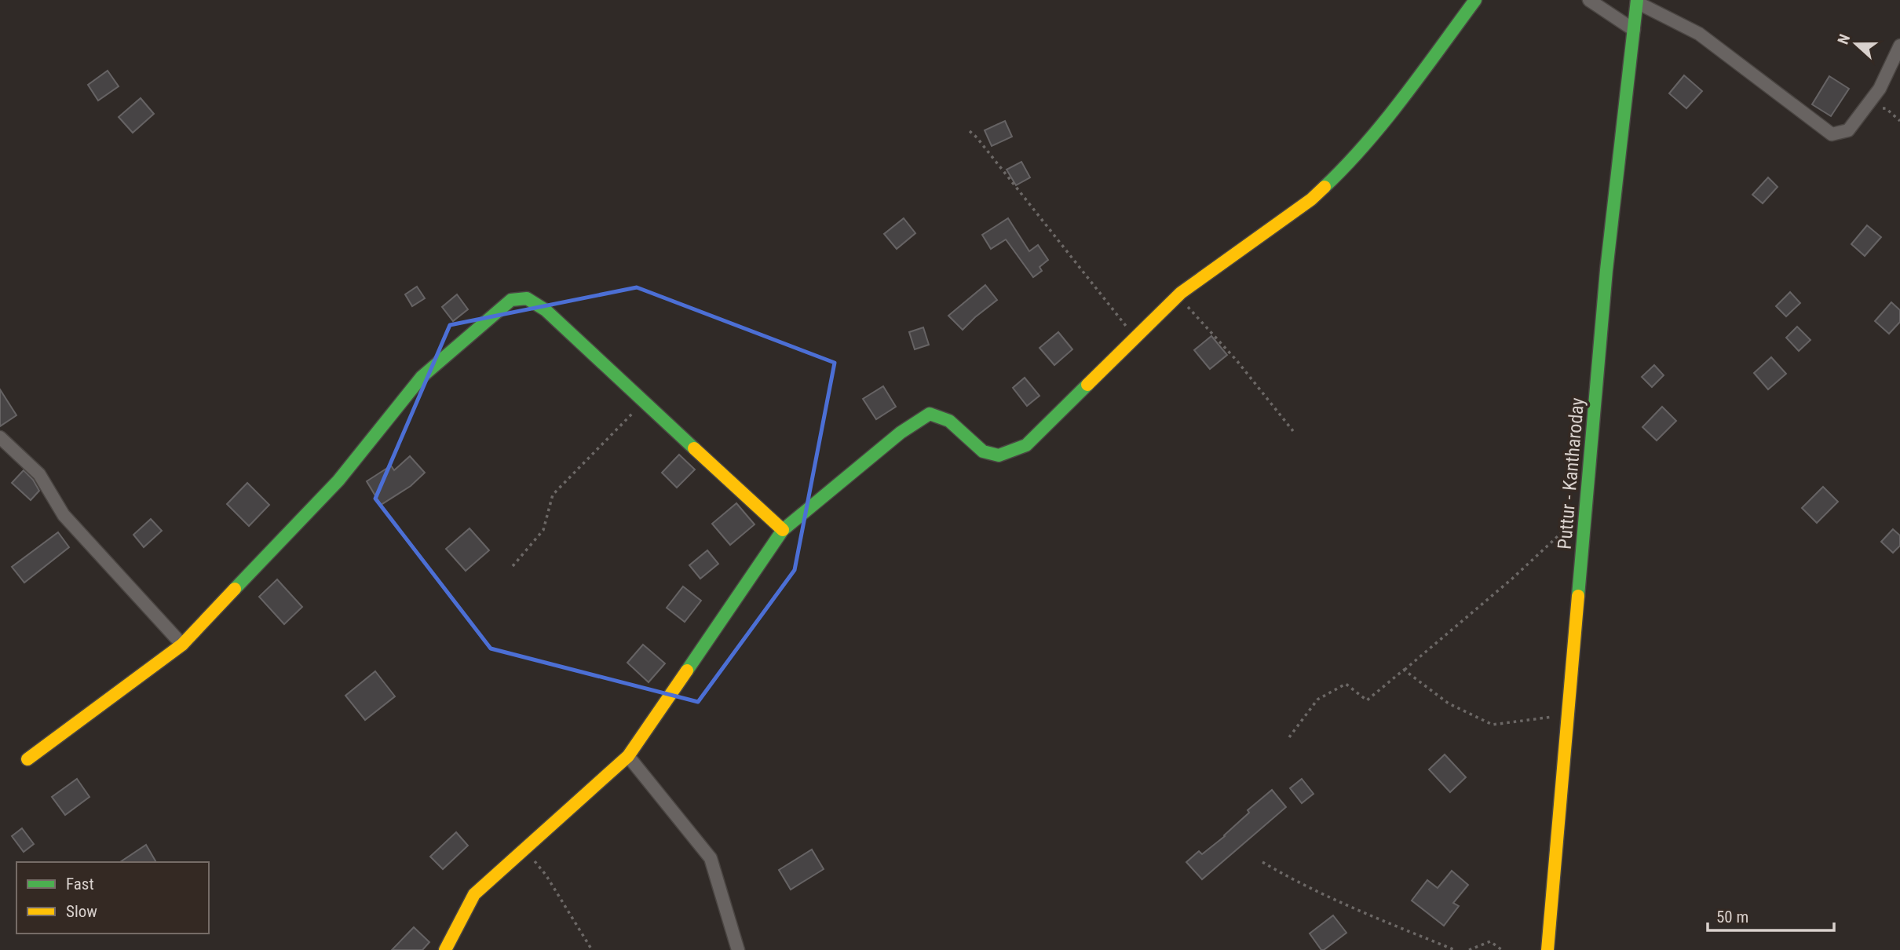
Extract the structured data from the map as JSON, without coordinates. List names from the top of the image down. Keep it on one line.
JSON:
{"streets":{"street":["Puttur - Kantharoday"]},"legend":["Fast","Slow"],"scale_bar":"50 m","north":"left"}
